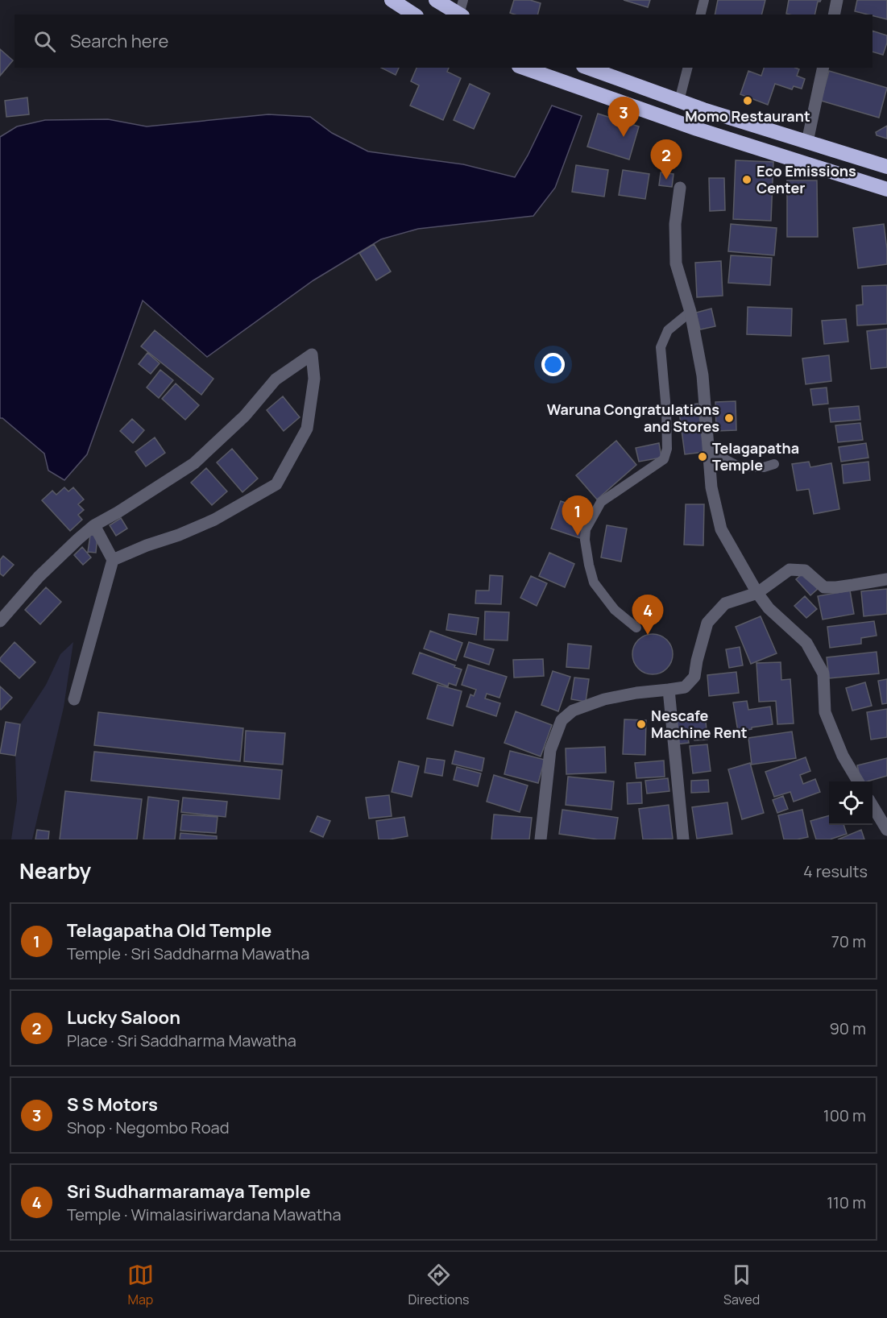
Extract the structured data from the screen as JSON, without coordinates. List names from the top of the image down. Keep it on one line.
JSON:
{"places":["Momo Restaurant","Eco Emissions Center","Waruna Congratulations and Stores","Telagapatha Temple","Nescafe Machine Rent"],"page":{"search":"Search here","pins":["3","2","1","4"],"heading":["Nearby","4 results"],"list":[{"mark":"1","name":"Telagapatha Old Temple","note":"Temple · Sri Saddharma Mawatha","value":"70 m"},{"mark":"2","name":"Lucky Saloon","note":"Place · Sri Saddharma Mawatha","value":"90 m"},{"mark":"3","name":"S S Motors","note":"Shop · Negombo Road","value":"100 m"},{"mark":"4","name":"Sri Sudharmaramaya Temple","note":"Temple · Wimalasiriwardana Mawatha","value":"110 m"}],"nav":["Map","Directions","Saved"]}}
